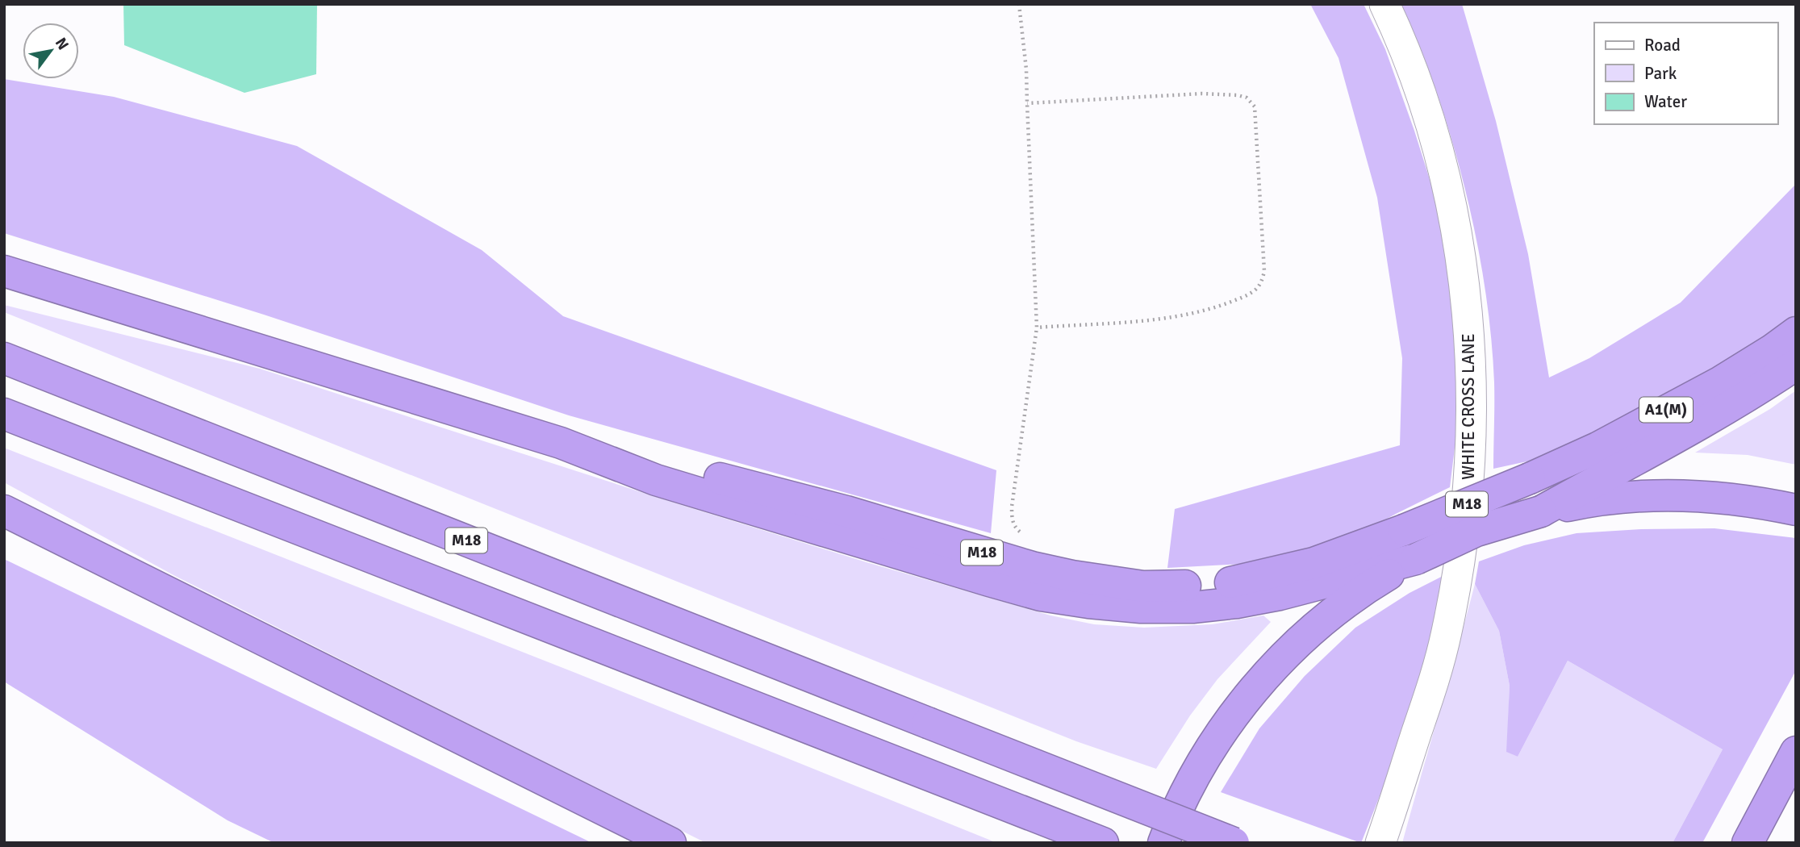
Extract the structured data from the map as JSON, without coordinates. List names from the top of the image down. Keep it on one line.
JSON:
{"streets":{"highway":["A1(M)","M18"],"street":["WHITE CROSS LANE"]},"crossings":[["A1(M)","M18"]],"legend":["Road","Park","Water"],"north":"top right"}
